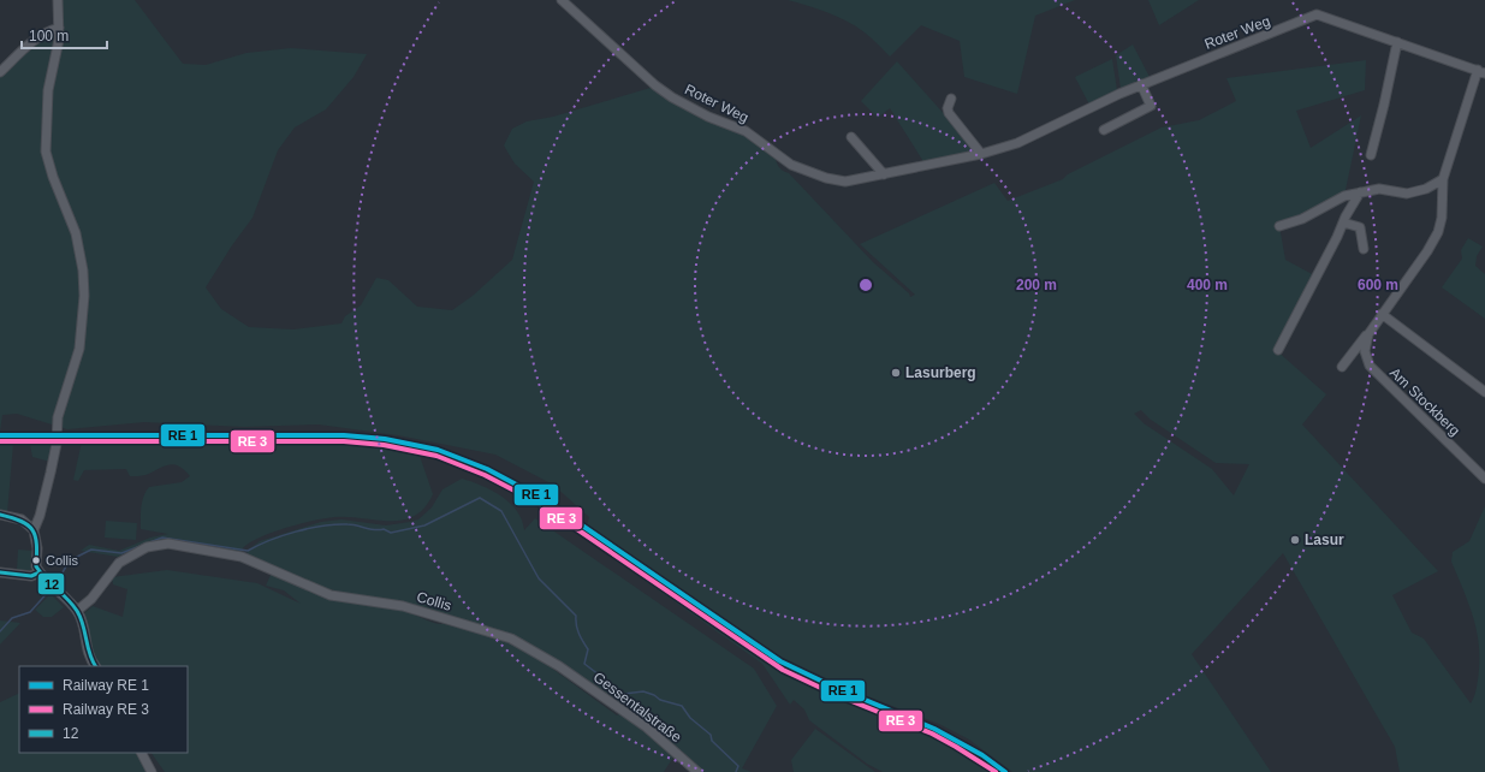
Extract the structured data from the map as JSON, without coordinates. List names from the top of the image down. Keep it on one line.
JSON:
{"streets":{"street":["Roter Weg","Am Stockberg","Collis","Gessentalstraße"]},"crossings":[["Roter Weg","Am Stockberg"],["Collis","Gessentalstraße"]],"places":["Lasurberg","Lasur","Collis"],"lines":["transit line 12"],"legend":["Railway RE 1","Railway RE 3","12"],"scale_bar":"100 m","rings":["200 m","400 m","600 m"]}
